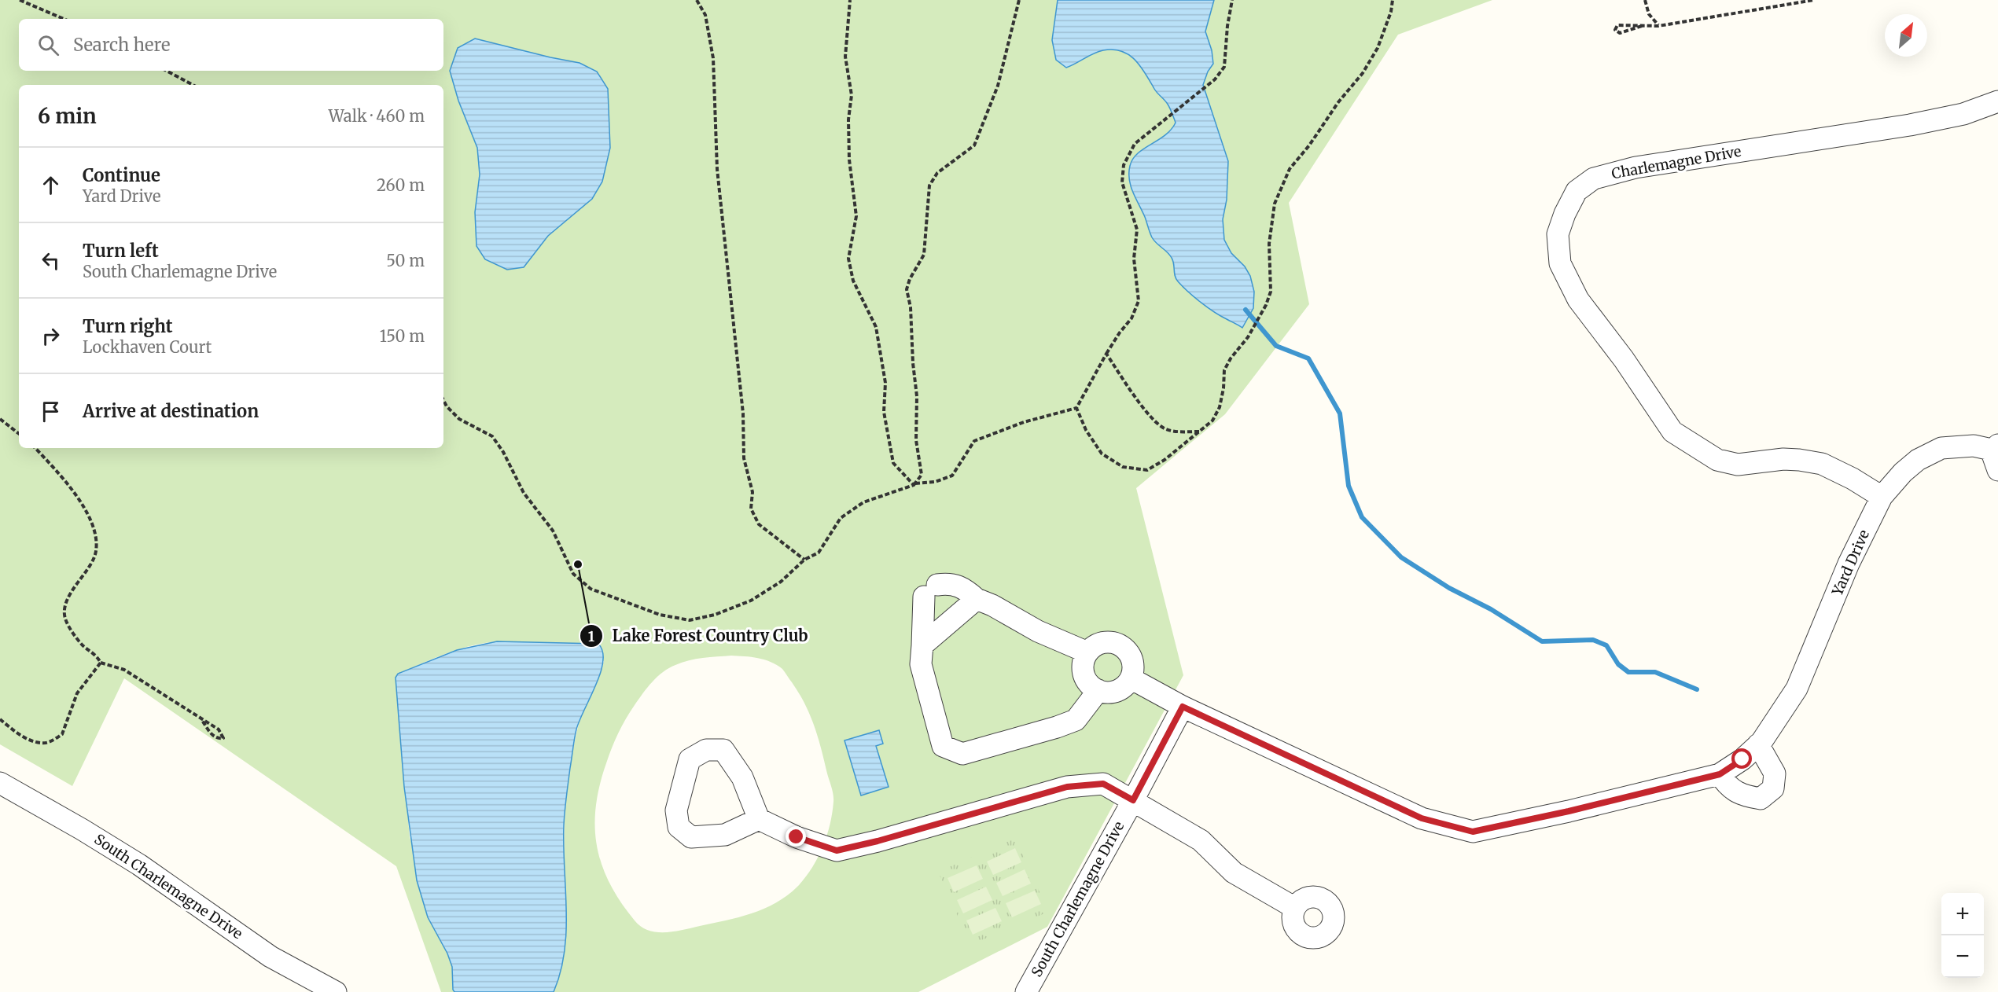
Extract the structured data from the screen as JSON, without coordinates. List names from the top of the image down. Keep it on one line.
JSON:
{"streets":{"street":["Charlemagne Drive","Yard Drive","South Charlemagne Drive"]},"crossings":[["Charlemagne Drive","Yard Drive"],["Yard Drive","South Charlemagne Drive"]],"places":["Lake Forest Country Club"],"north":"top right","page":{"search":"Search here","heading":["6 min","Walk · 460 m"],"list":[["Continue","Yard Drive","260 m"],["Turn left","South Charlemagne Drive","50 m"],["Turn right","Lockhaven Court","150 m"],"Arrive at destination"],"map_buttons":["+","−"]}}
